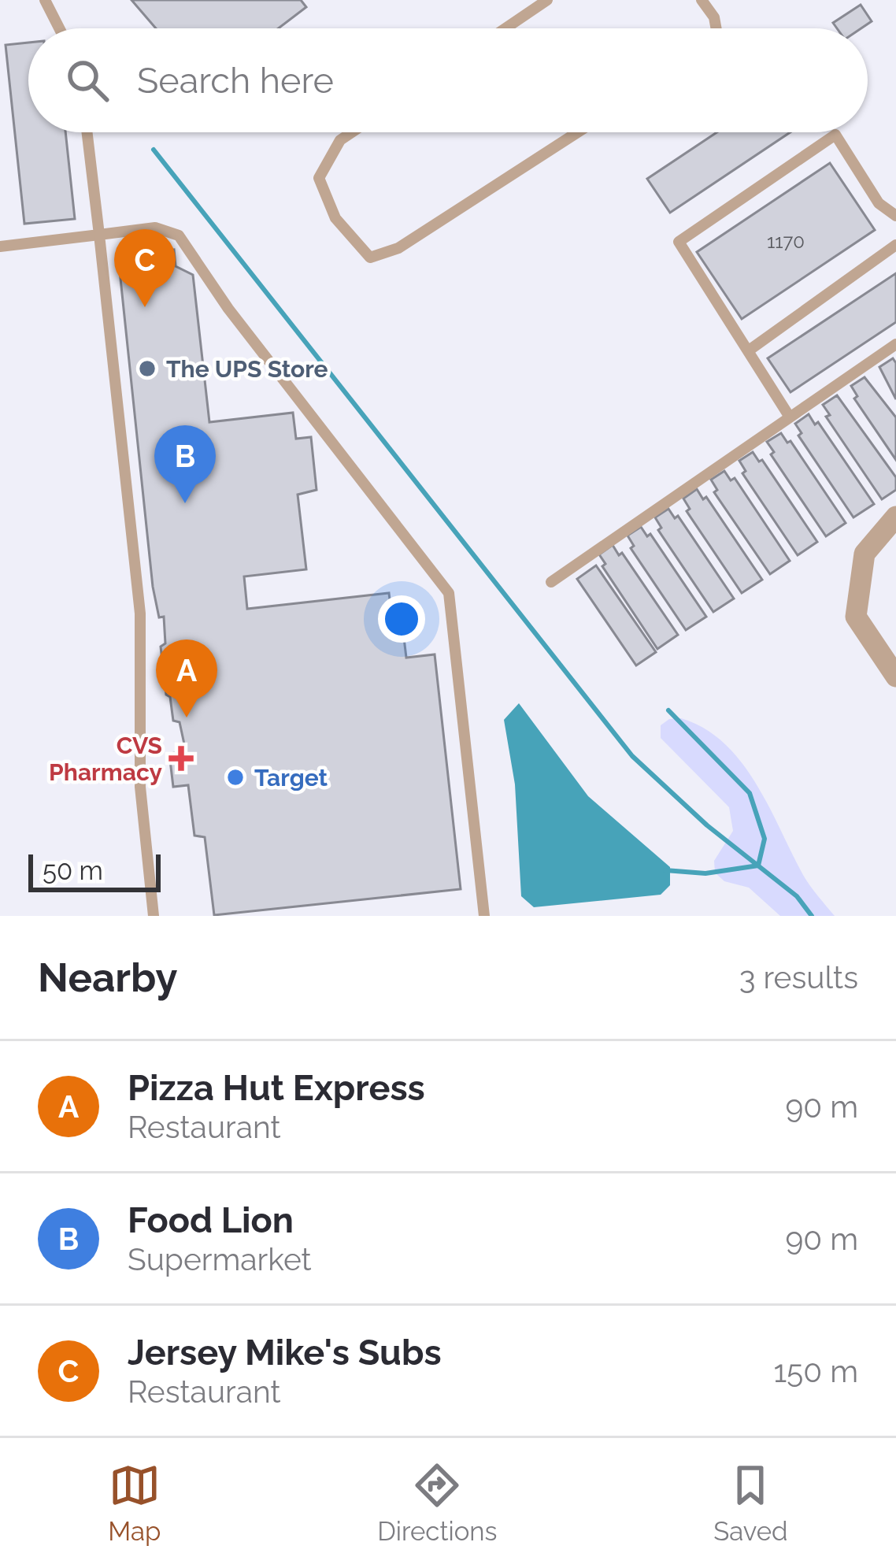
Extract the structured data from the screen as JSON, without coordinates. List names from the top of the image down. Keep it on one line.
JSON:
{"places":{"other":["The UPS Store","Target"],"health":["CVS Pharmacy"]},"house_numbers":["1170"],"scale_bar":"50 m","page":{"search":"Search here","pins":["C","B","A"],"scale":"50 m","heading":["Nearby","3 results"],"list":[{"mark":"A","name":"Pizza Hut Express","note":"Restaurant","value":"90 m"},{"mark":"B","name":"Food Lion","note":"Supermarket","value":"90 m"},{"mark":"C","name":"Jersey Mike's Subs","note":"Restaurant","value":"150 m"}],"nav":["Map","Directions","Saved"]}}
